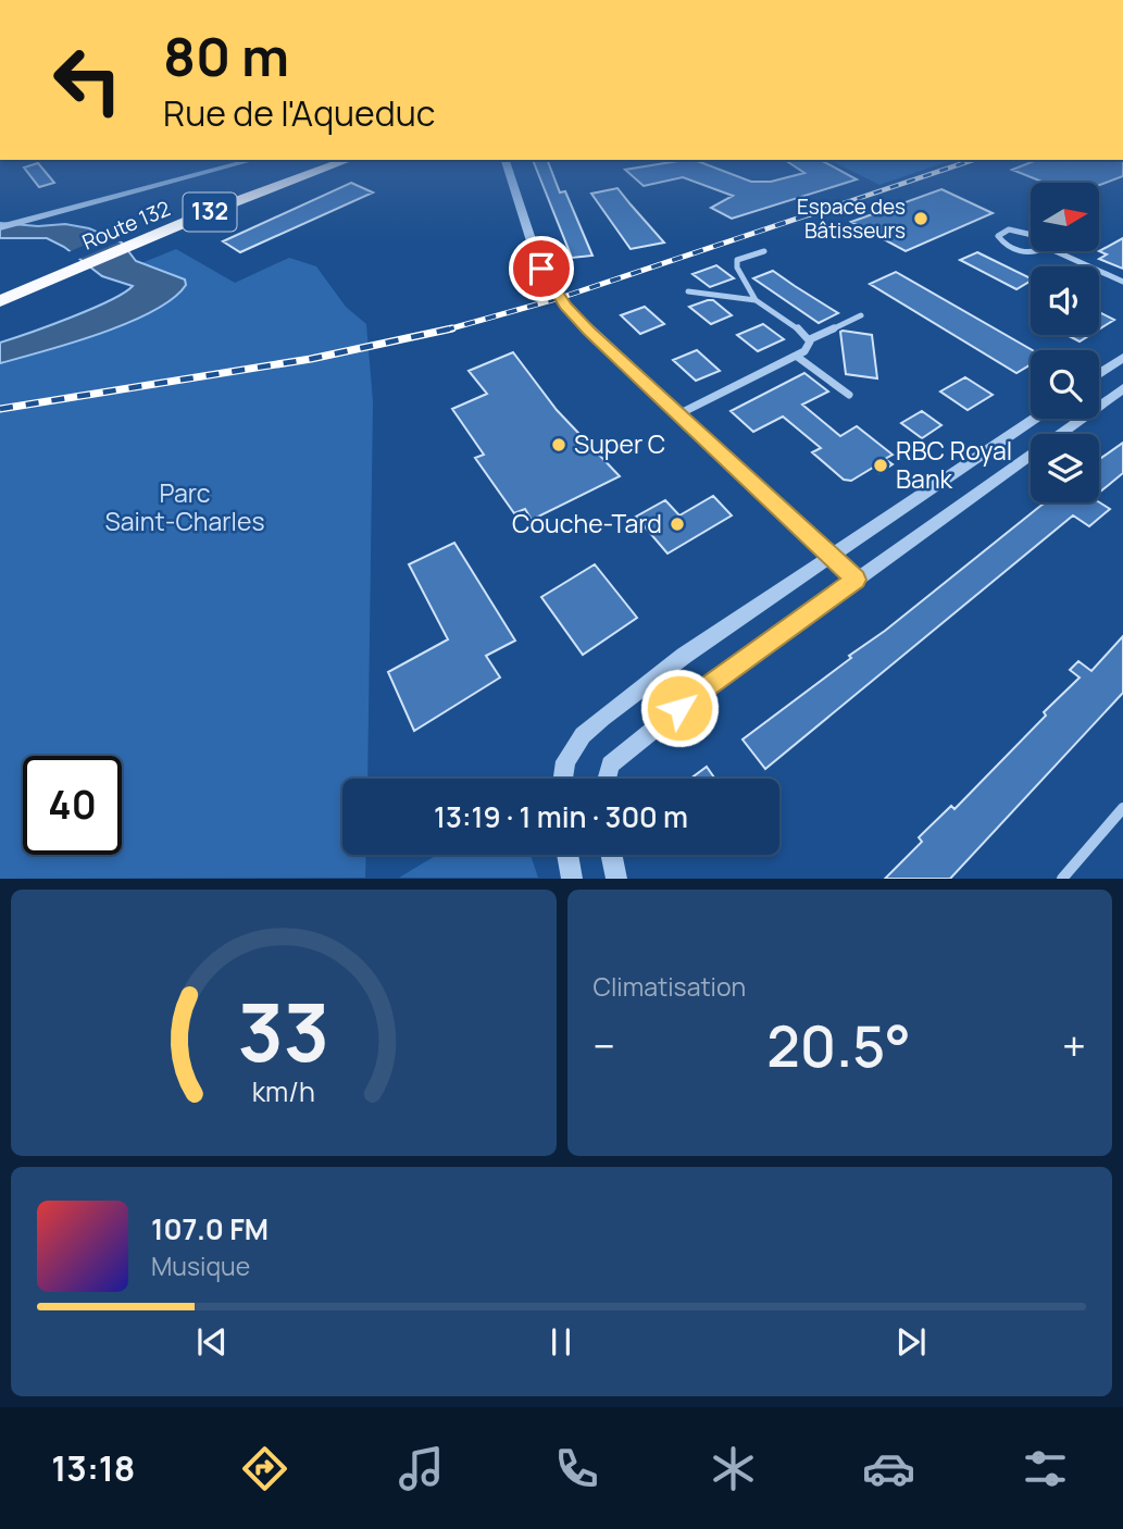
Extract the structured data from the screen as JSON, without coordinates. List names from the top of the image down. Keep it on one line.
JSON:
{"streets":{"highway":["132","Route 132"]},"parks":["Parc Saint-Charles"],"places":["Espace des Bâtisseurs","Super C","RBC Royal Bank","Couche-Tard"],"north":"right","page":{"turn":["80 m","Rue de l'Aqueduc"],"limit":"40","trip":"13:19 · 1 min · 300 m","tile":"Climatisation","heat":["−","20.5°","+"],"song":["107.0 FM","Musique"],"tabs":"13:18","gauge":["33","km/h"]}}
